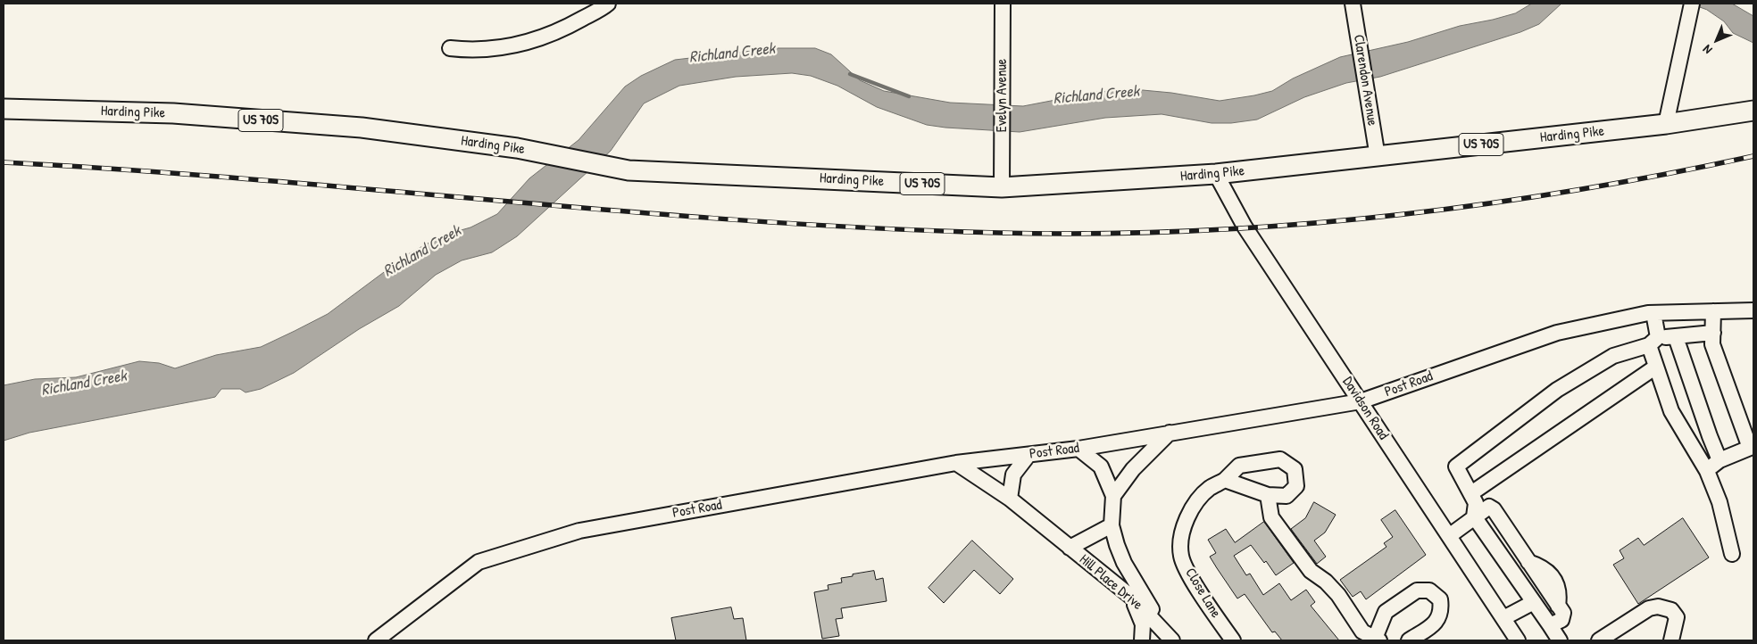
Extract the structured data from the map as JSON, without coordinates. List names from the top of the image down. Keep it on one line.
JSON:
{"streets":{"main road":["Harding Pike","US 70S"],"street":["Clarendon Avenue","Evelyn Avenue","Post Road","Davidson Road","Hill Place Drive","Close Lane"]},"crossings":[["Clarendon Avenue","Harding Pike"],["Evelyn Avenue","Harding Pike"],["Harding Pike","Davidson Road"],["Post Road","Davidson Road"],["Post Road","Hill Place Drive"]],"water":["Richland Creek"],"north":"bottom left"}
